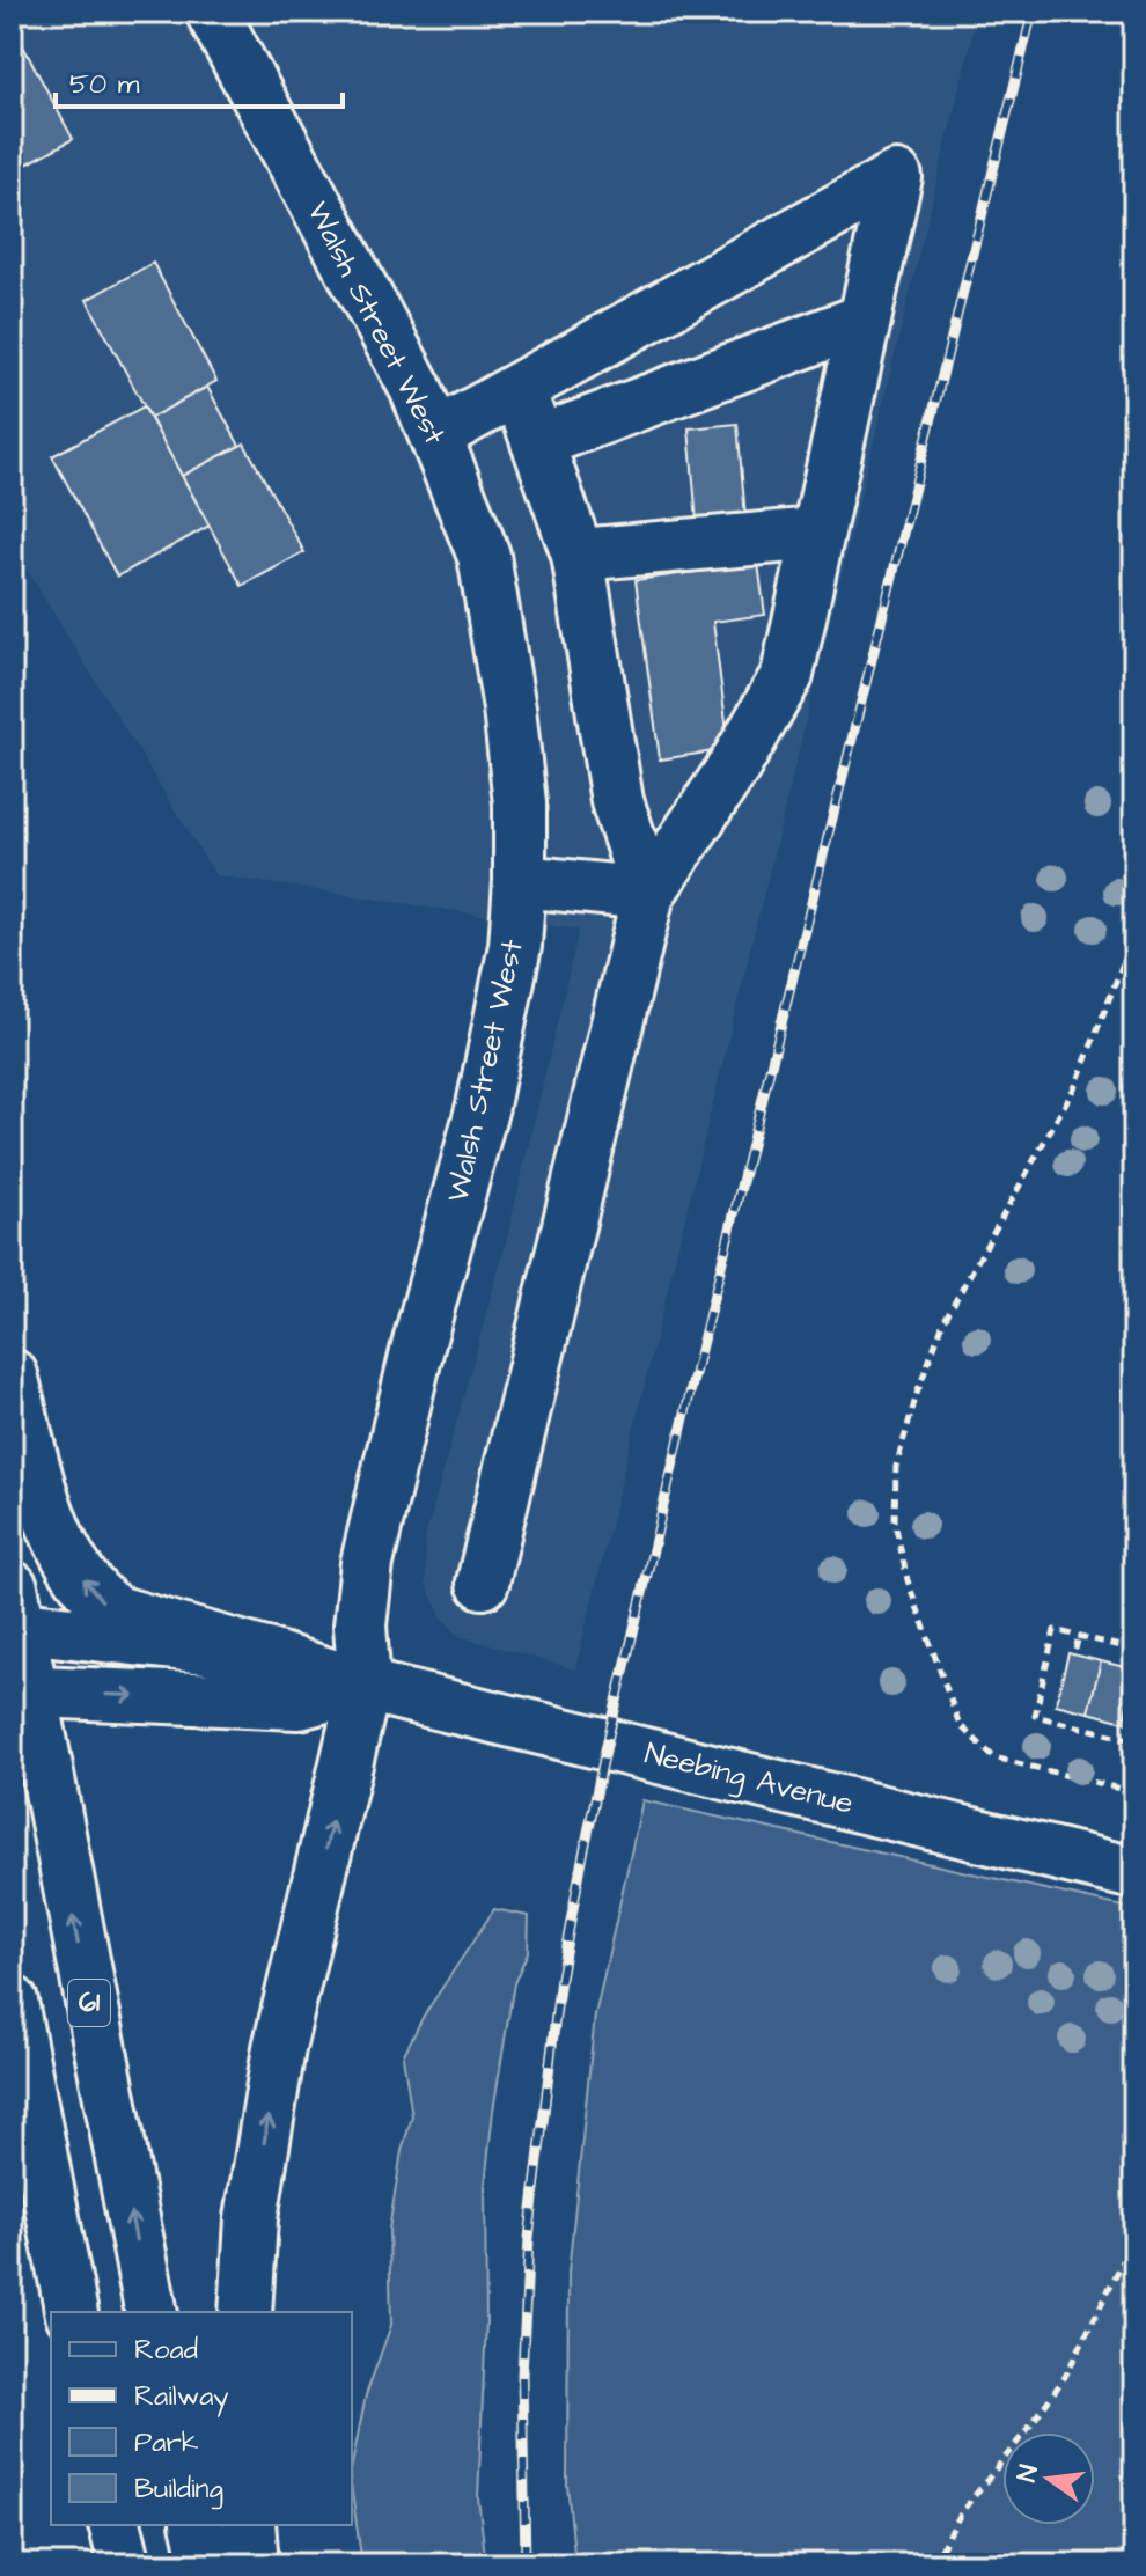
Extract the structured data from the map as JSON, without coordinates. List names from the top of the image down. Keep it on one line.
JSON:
{"streets":{"main road":["Walsh Street West","Neebing Avenue","61"]},"crossings":[["Walsh Street West","Neebing Avenue"],["Neebing Avenue","61"]],"legend":["Road","Railway","Park","Building"],"scale_bar":"50 m","north":"left"}
